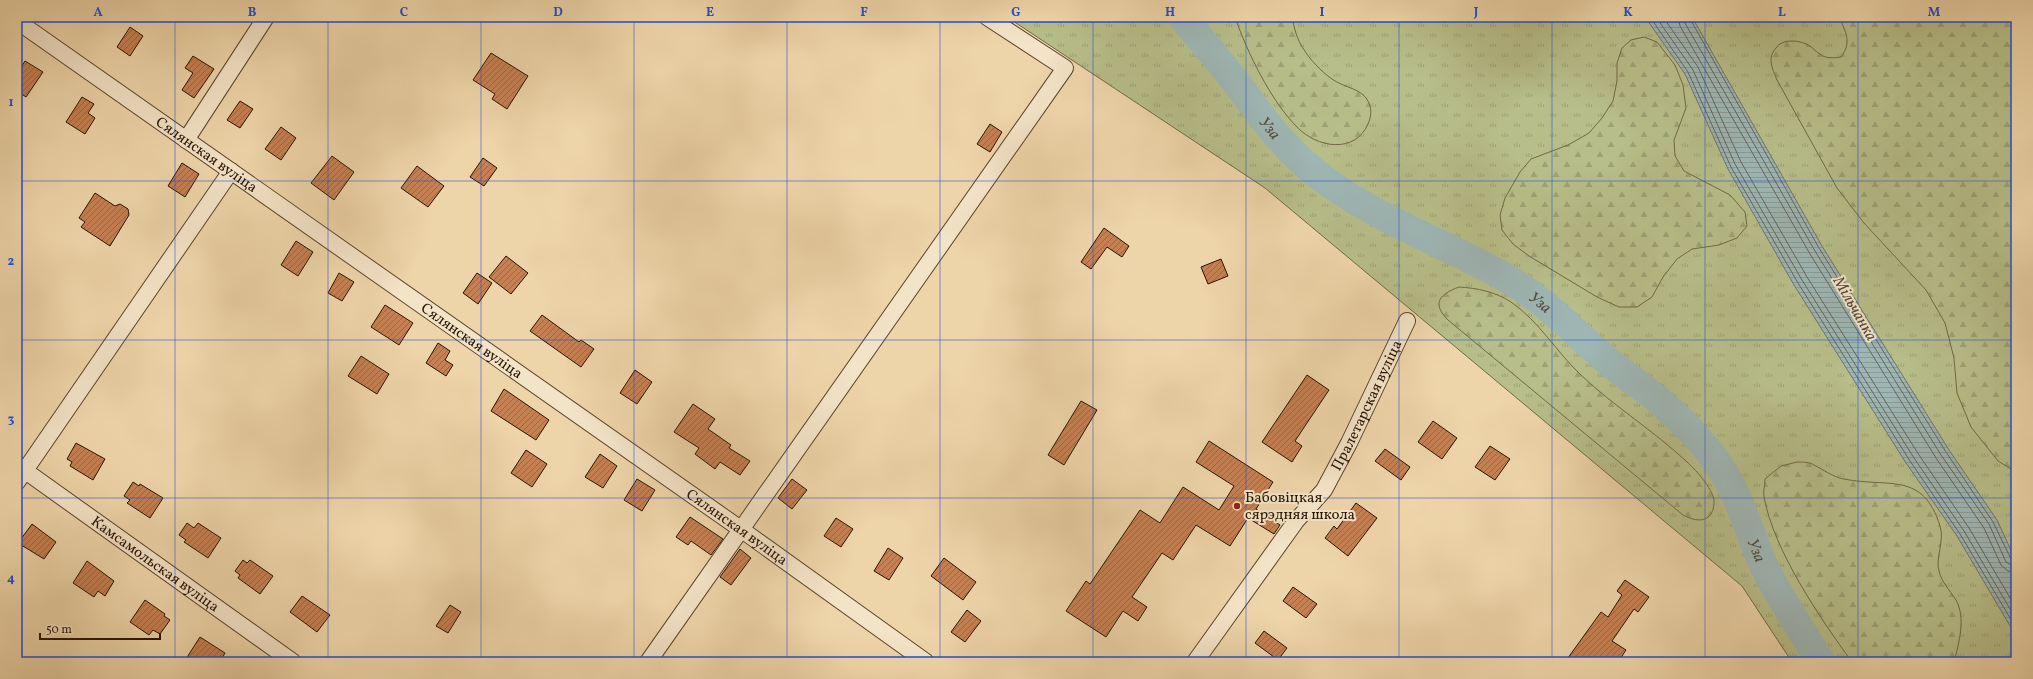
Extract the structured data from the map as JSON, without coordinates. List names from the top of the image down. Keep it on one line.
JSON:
{"streets":{"street":["Сялянская вуліца","Пралетарская вуліца","Камсамольская вуліца"]},"water":["Уза","Мільчанка"],"places":["Бабовіцкая сярэдняя школа"],"scale_bar":"50 m","grid":{"columns":["A","B","C","D","E","F","G","H","I","J","K","L","M"],"rows":["1","2","3","4"]}}
